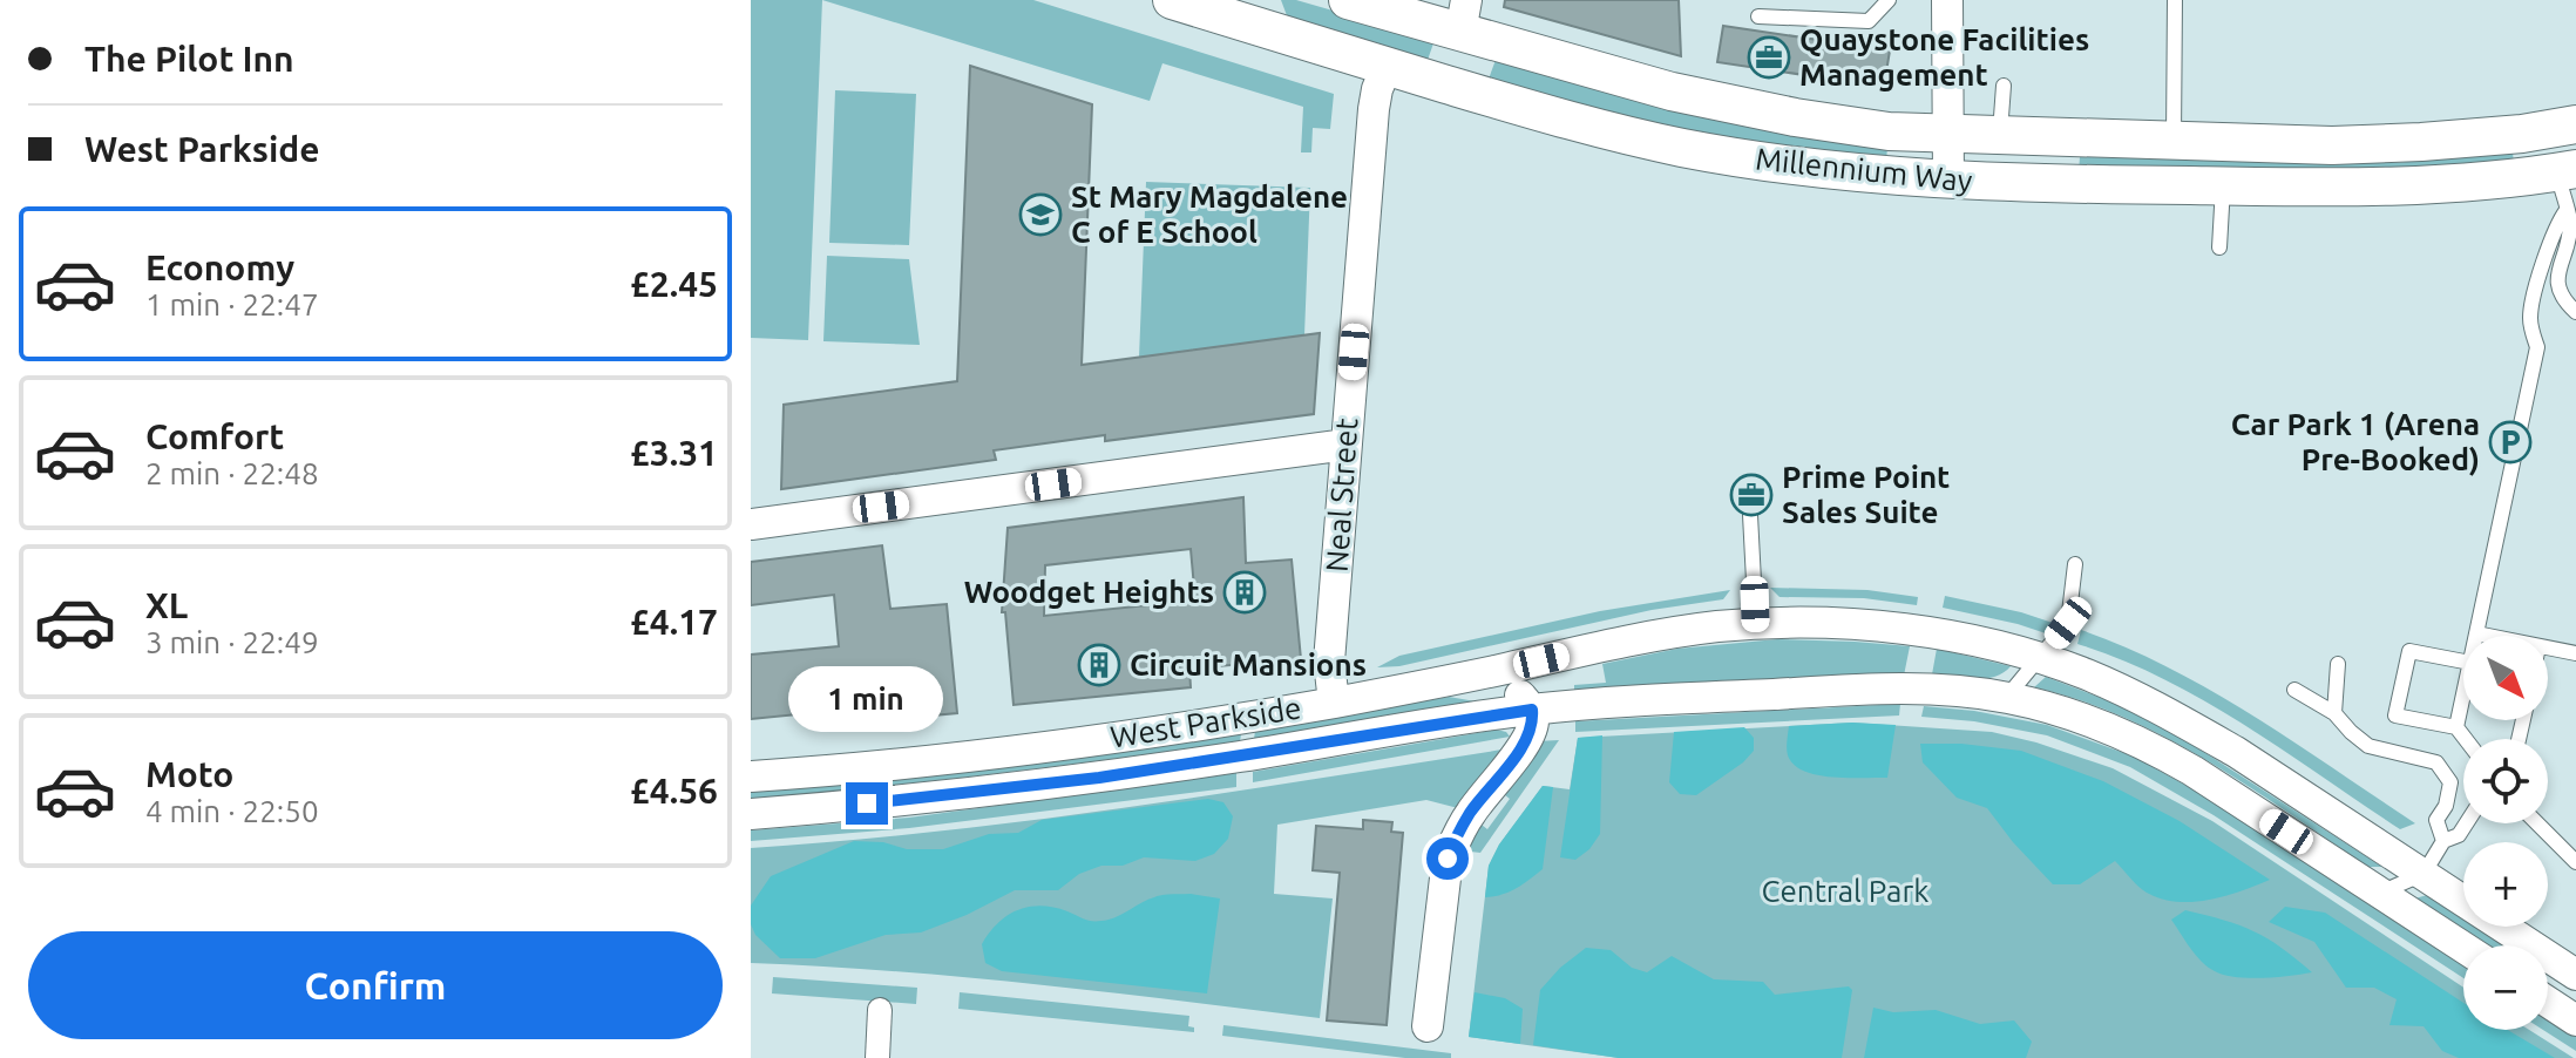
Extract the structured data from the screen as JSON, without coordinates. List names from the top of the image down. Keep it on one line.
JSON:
{"streets":{"street":["Millennium Way","Neal Street","West Parkside"]},"crossings":[["Millennium Way","Neal Street"],["Neal Street","West Parkside"]],"parks":["Central Park"],"places":{"office":["Quaystone Facilities Management","Prime Point Sales Suite"],"school or university":["St Mary Magdalene C of E School"],"parking":["Car Park 1 (Arena Pre-Booked)"],"building":["Woodget Heights","Circuit Mansions"]},"north":"bottom right","page":{"banner":["The Pilot Inn","West Parkside"],"list":[{"name":"Economy","note":"1 min · 22:47","value":"£2.45"},{"name":"Comfort","note":"2 min · 22:48","value":"£3.31"},{"name":"XL","note":"3 min · 22:49","value":"£4.17"},{"name":"Moto","note":"4 min · 22:50","value":"£4.56"}],"map_buttons":["+","−"],"bubble":"1 min","buttons":"Confirm"}}
